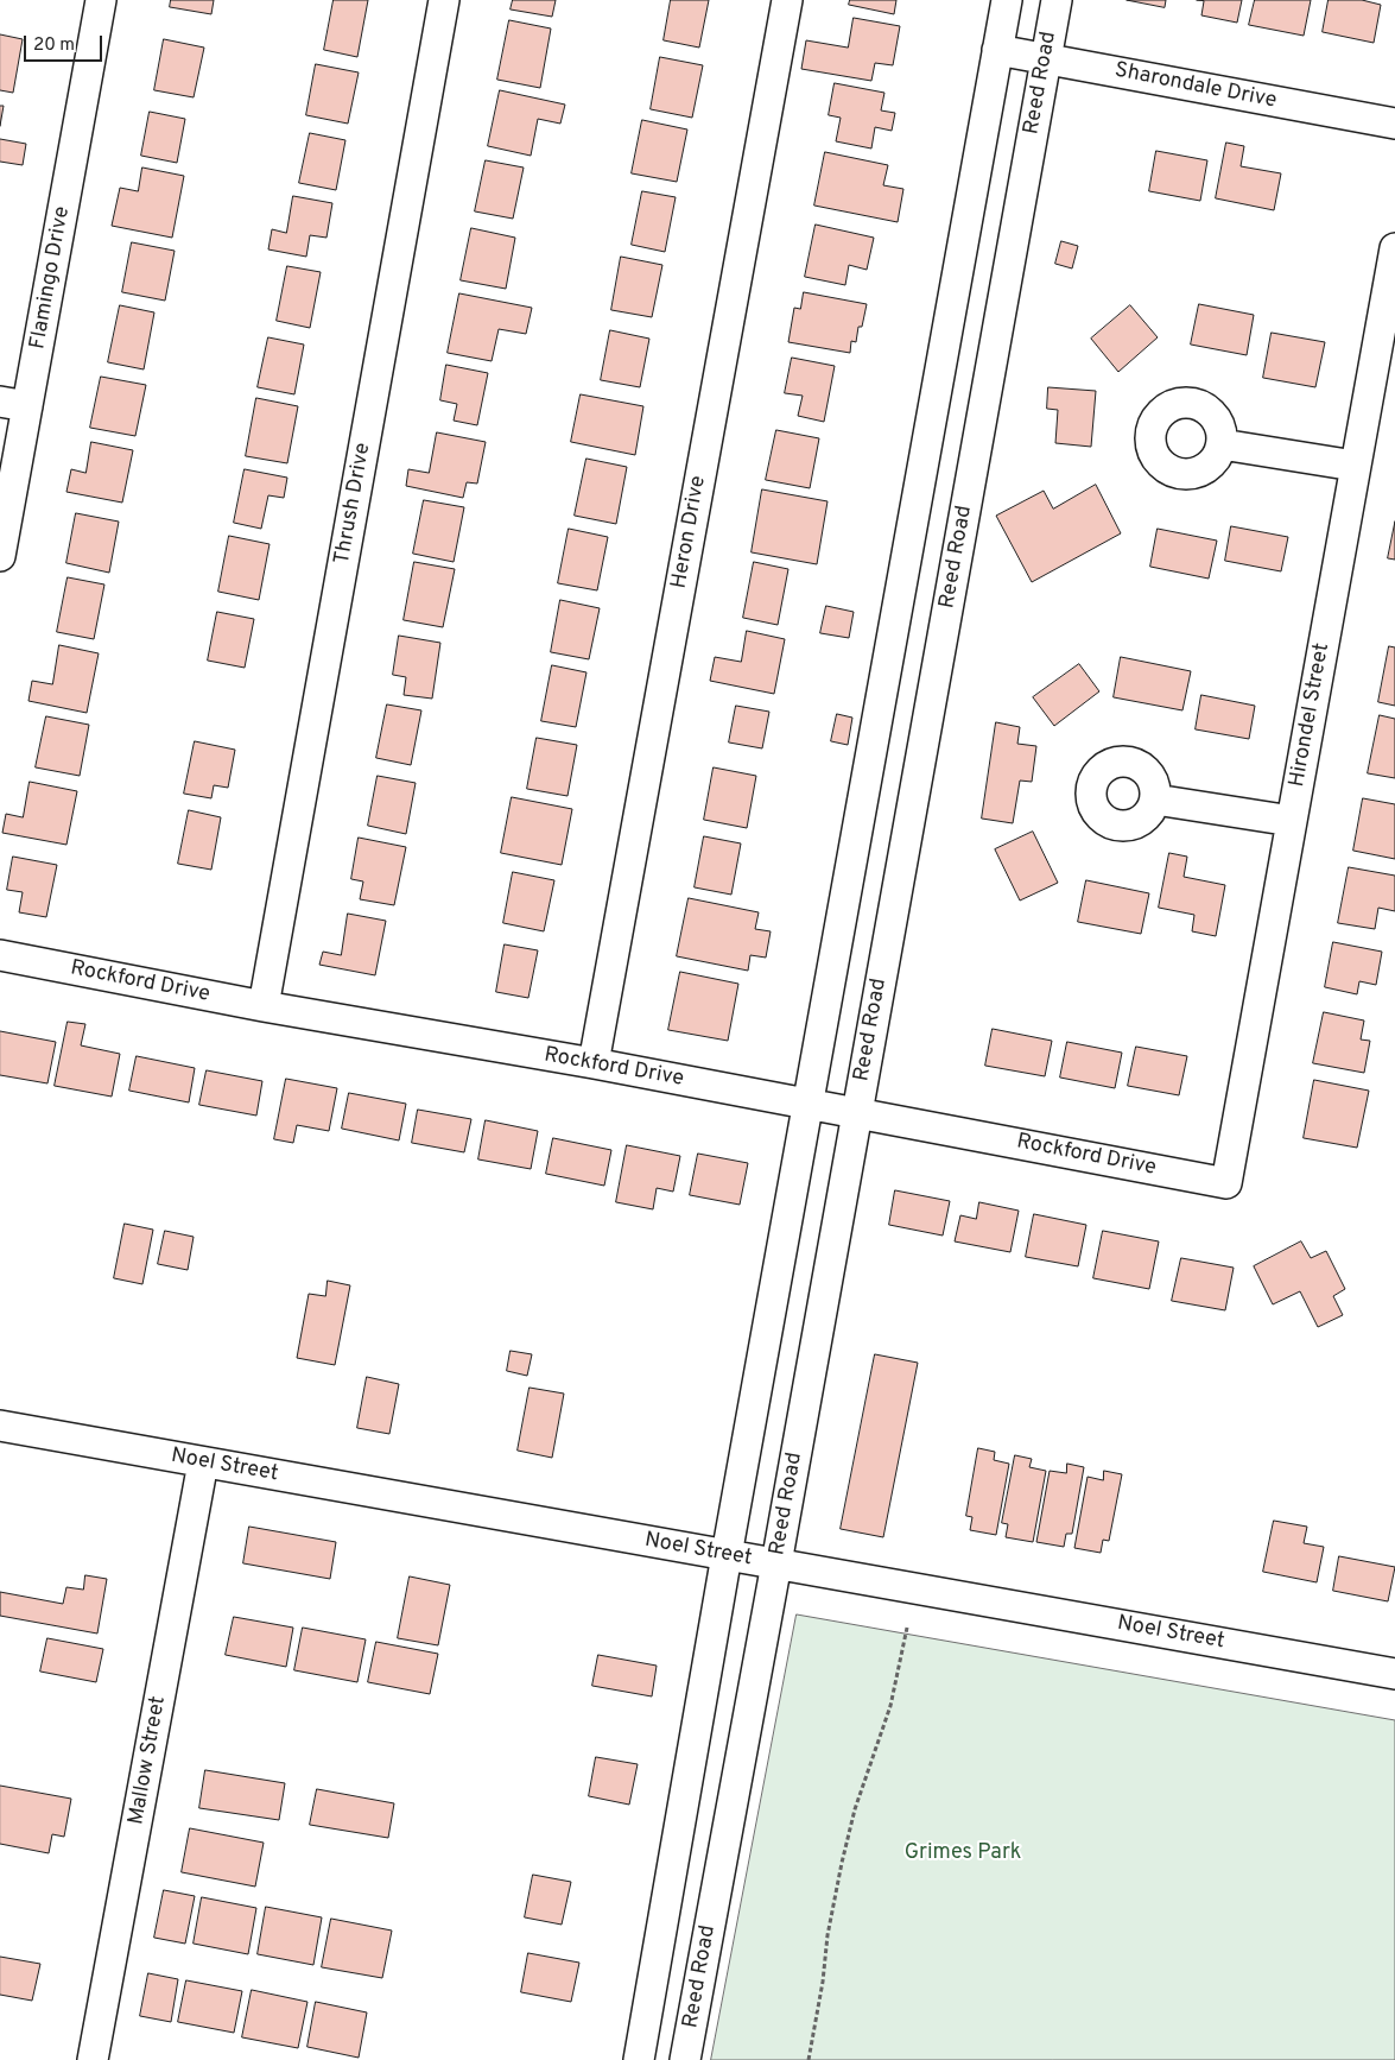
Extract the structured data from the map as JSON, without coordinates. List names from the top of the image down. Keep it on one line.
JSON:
{"streets":{"street":["Reed Road","Sharondale Drive","Flamingo Drive","Thrush Drive","Heron Drive","Hirondel Street","Rockford Drive","Noel Street","Mallow Street"]},"crossings":[["Reed Road","Sharondale Drive"],["Reed Road","Rockford Drive"],["Reed Road","Noel Street"],["Thrush Drive","Rockford Drive"],["Heron Drive","Rockford Drive"],["Hirondel Street","Rockford Drive"],["Noel Street","Mallow Street"]],"parks":["Grimes Park"],"scale_bar":"20 m"}
